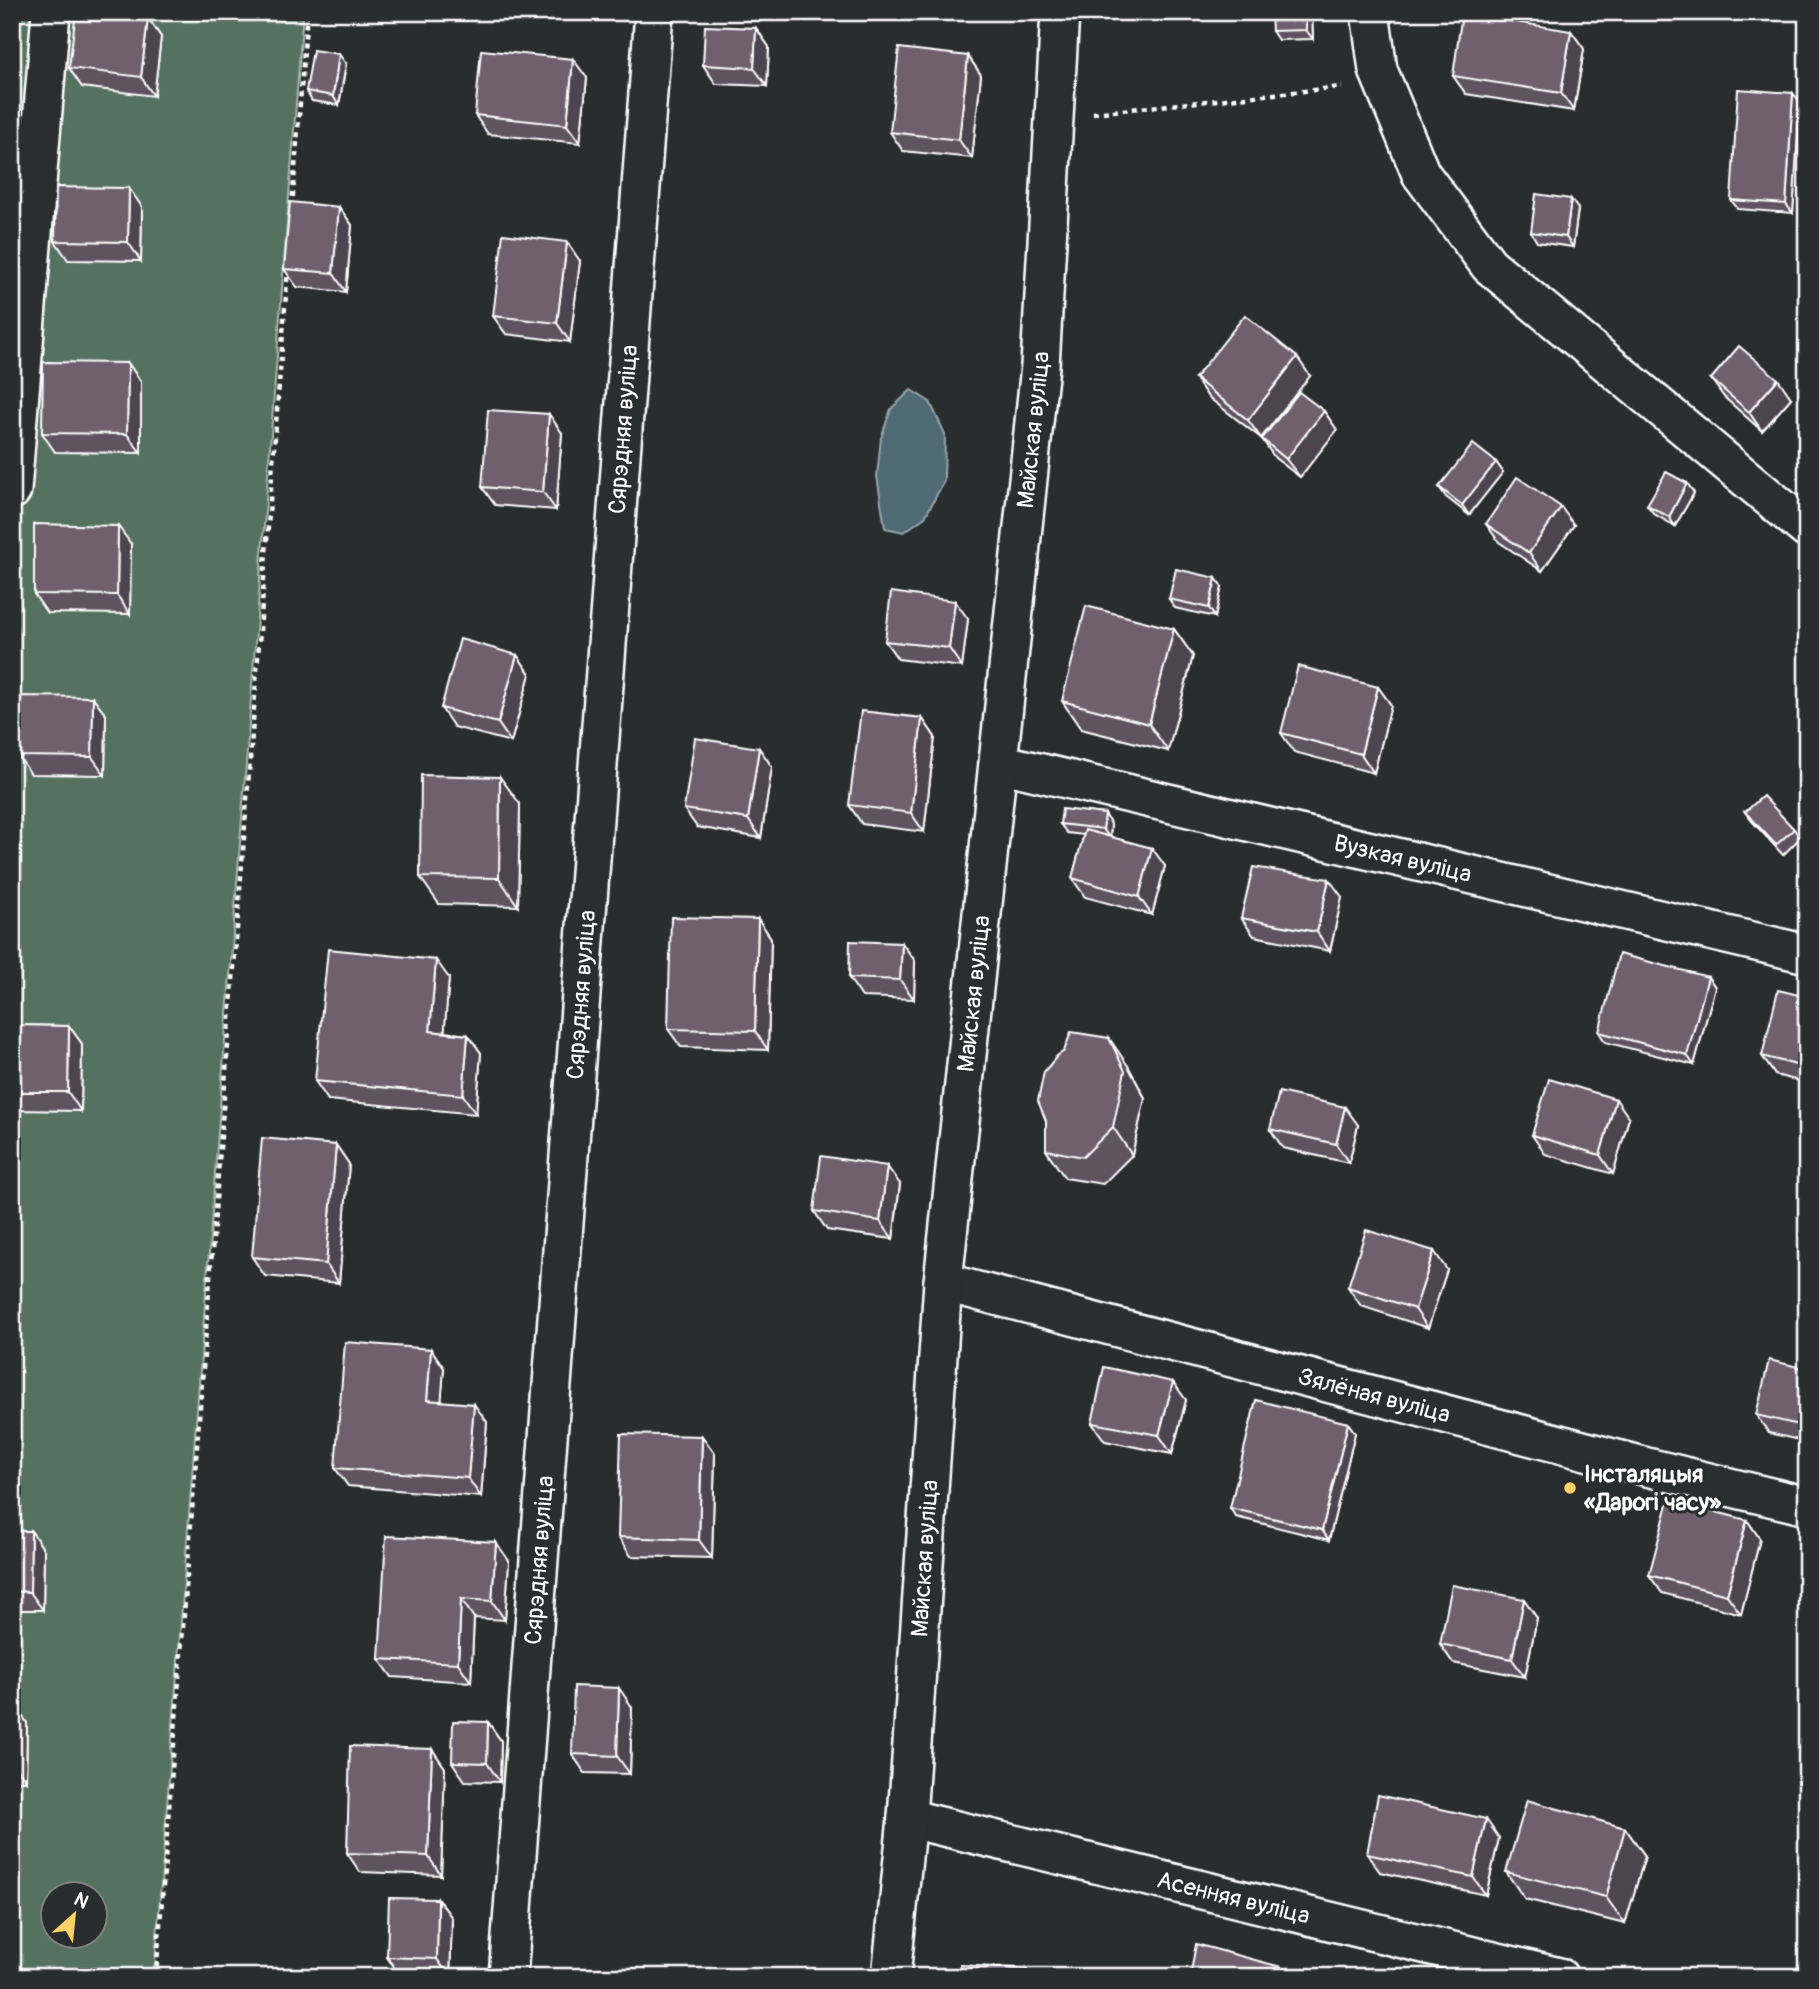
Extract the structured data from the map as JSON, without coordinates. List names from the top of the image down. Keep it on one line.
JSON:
{"streets":{"street":["Сярэдняя вуліца","Майская вуліца","Вузкая вуліца","Зялёная вуліца","Асенняя вуліца"]},"crossings":[["Майская вуліца","Вузкая вуліца"],["Майская вуліца","Зялёная вуліца"],["Майская вуліца","Асенняя вуліца"]],"places":["Інсталяцыя «Дарогі часу»"],"north":"top right"}
